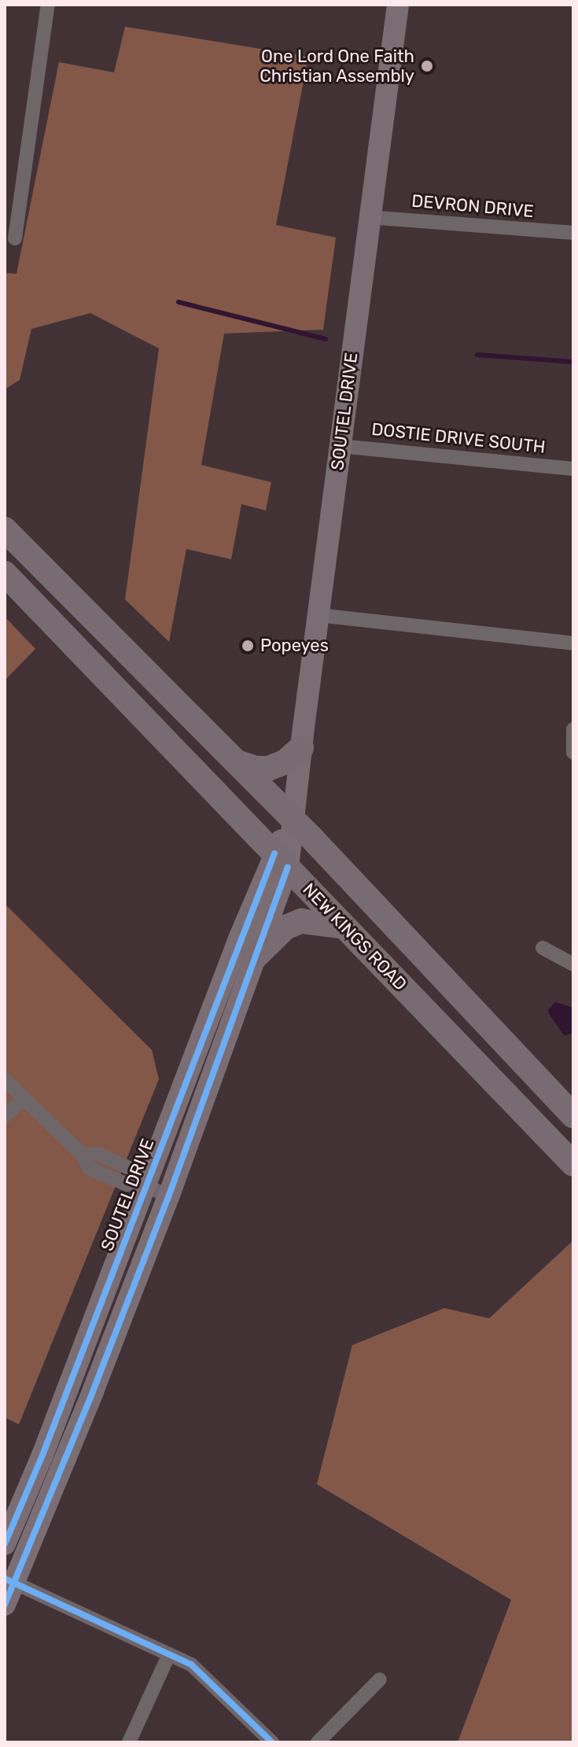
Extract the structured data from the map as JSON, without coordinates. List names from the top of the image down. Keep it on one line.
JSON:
{"streets":{"highway":["NEW KINGS ROAD"],"main road":["SOUTEL DRIVE"],"street":["DEVRON DRIVE","DOSTIE DRIVE SOUTH"]},"crossings":[["DEVRON DRIVE","SOUTEL DRIVE"],["SOUTEL DRIVE","DOSTIE DRIVE SOUTH"],["SOUTEL DRIVE","NEW KINGS ROAD"]],"places":["One Lord One Faith Christian Assembly","Popeyes"]}
